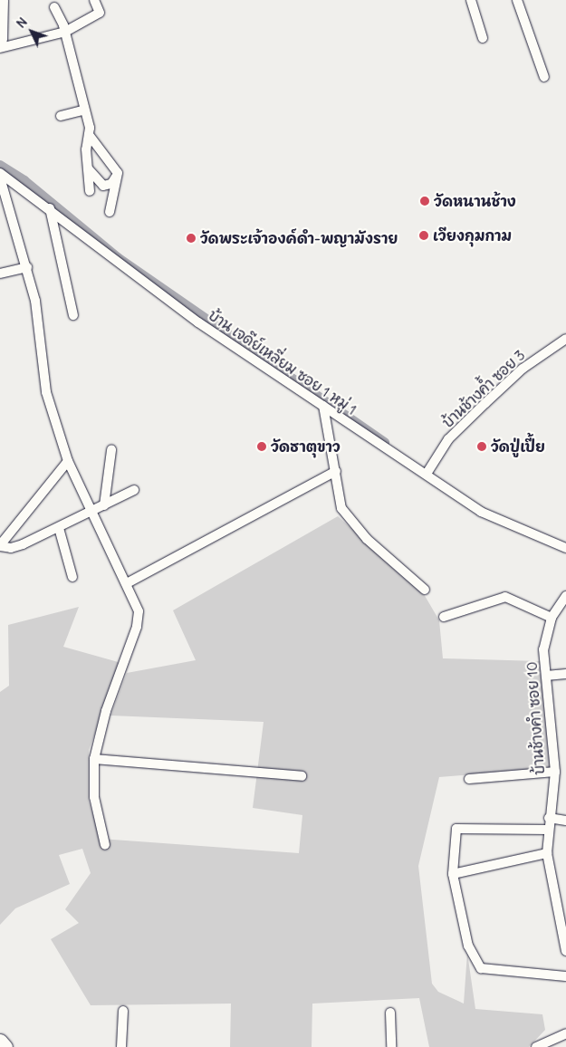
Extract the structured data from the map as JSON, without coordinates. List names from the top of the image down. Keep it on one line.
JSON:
{"streets":{"street":["บ้าน เจดีย์เหลี่ยม ซอย 1 หมู่ 1","บ้านช้างค้ำ ซอย 3","บ้านช้างคำ ซอย 10"]},"crossings":[["บ้าน เจดีย์เหลี่ยม ซอย 1 หมู่ 1","บ้านช้างค้ำ ซอย 3"]],"places":["วัดหนานช้าง","เวียงกุมกาม","วัดพระเจ้าองค์ดำ-พญามังราย","วัดธาตุขาว","วัดปู่เปี้ย"],"north":"top left"}
